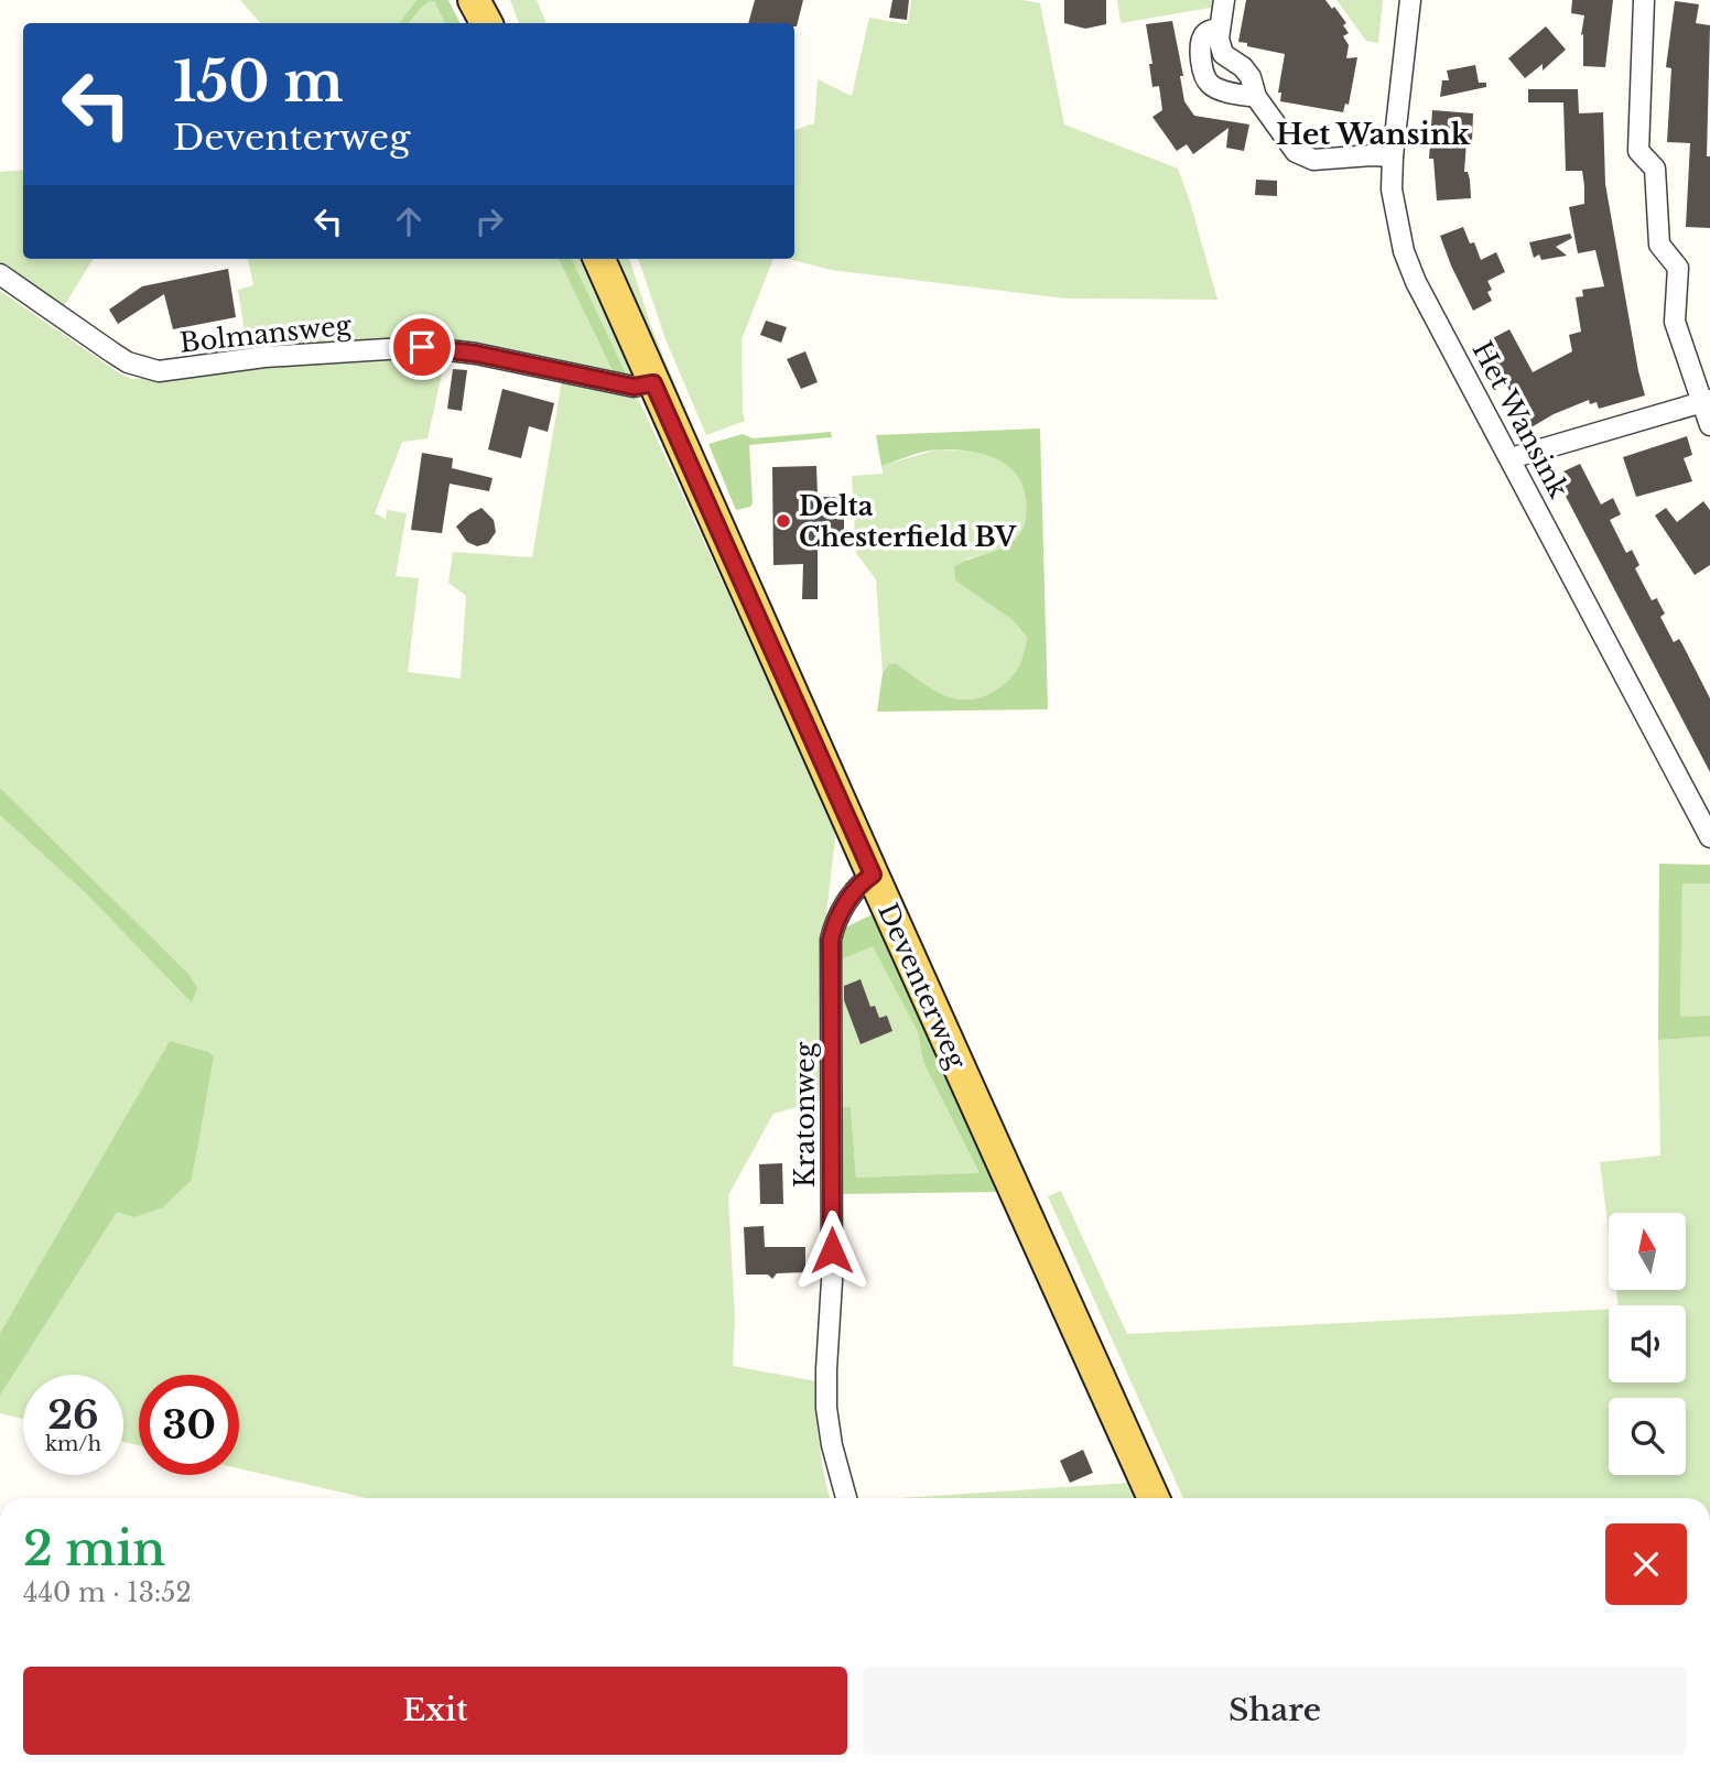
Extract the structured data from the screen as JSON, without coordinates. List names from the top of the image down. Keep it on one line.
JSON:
{"streets":{"main road":["Deventerweg"],"street":["Bolmansweg","Het Wansink","Kratonweg"]},"crossings":[["Bolmansweg","Deventerweg"],["Deventerweg","Kratonweg"]],"districts":["Het Wansink"],"places":["Delta Chesterfield BV"],"north":"top","page":{"turn":["150 m","Deventerweg"],"speed":"26 km/h","limit":"30","heading":["2 min","440 m · 13:52"],"buttons":["Exit","Share"]}}
